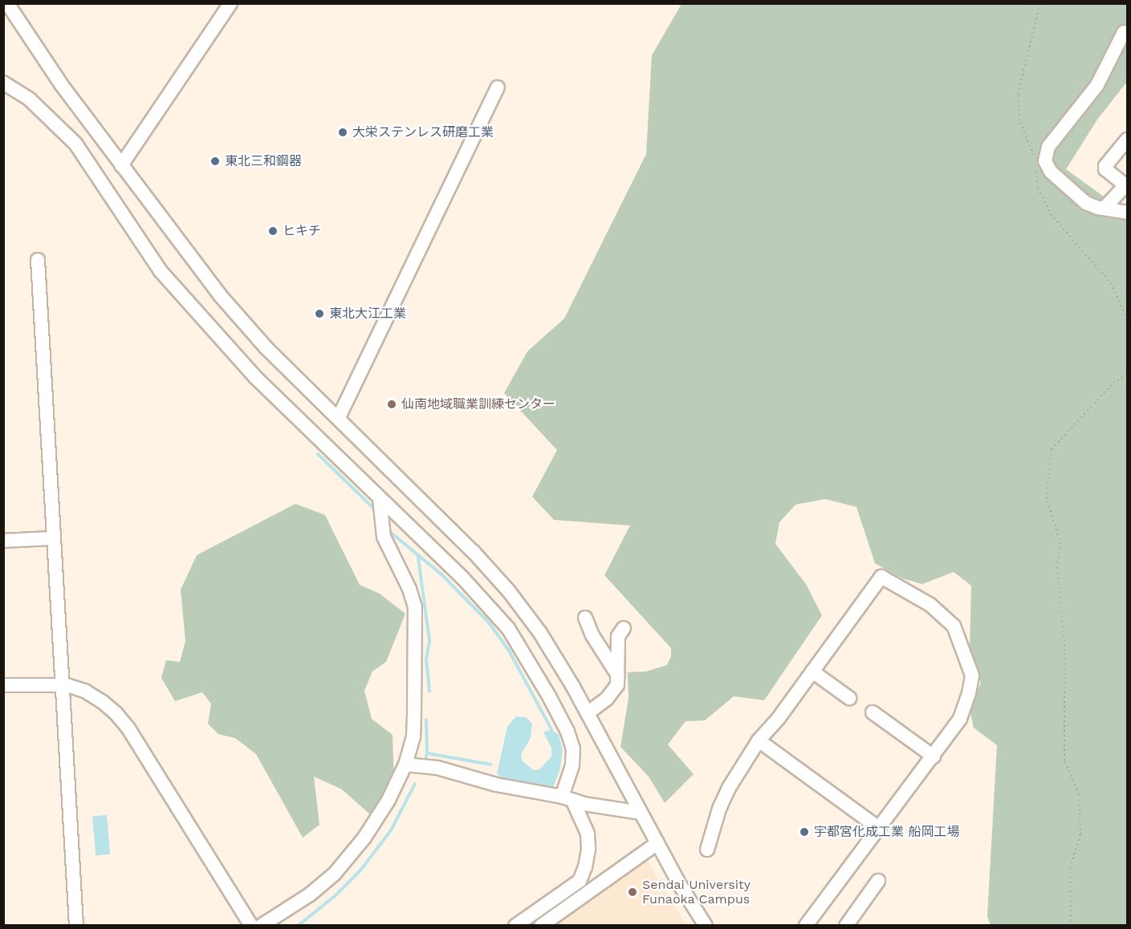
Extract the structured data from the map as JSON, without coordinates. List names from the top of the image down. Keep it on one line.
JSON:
{"places":["大栄ステンレス研磨工業","東北三和鋼器","ヒキチ","東北大江工業","仙南地域職業訓練センター","宇都宮化成工業 船岡工場","Sendai University Funaoka Campus"]}
